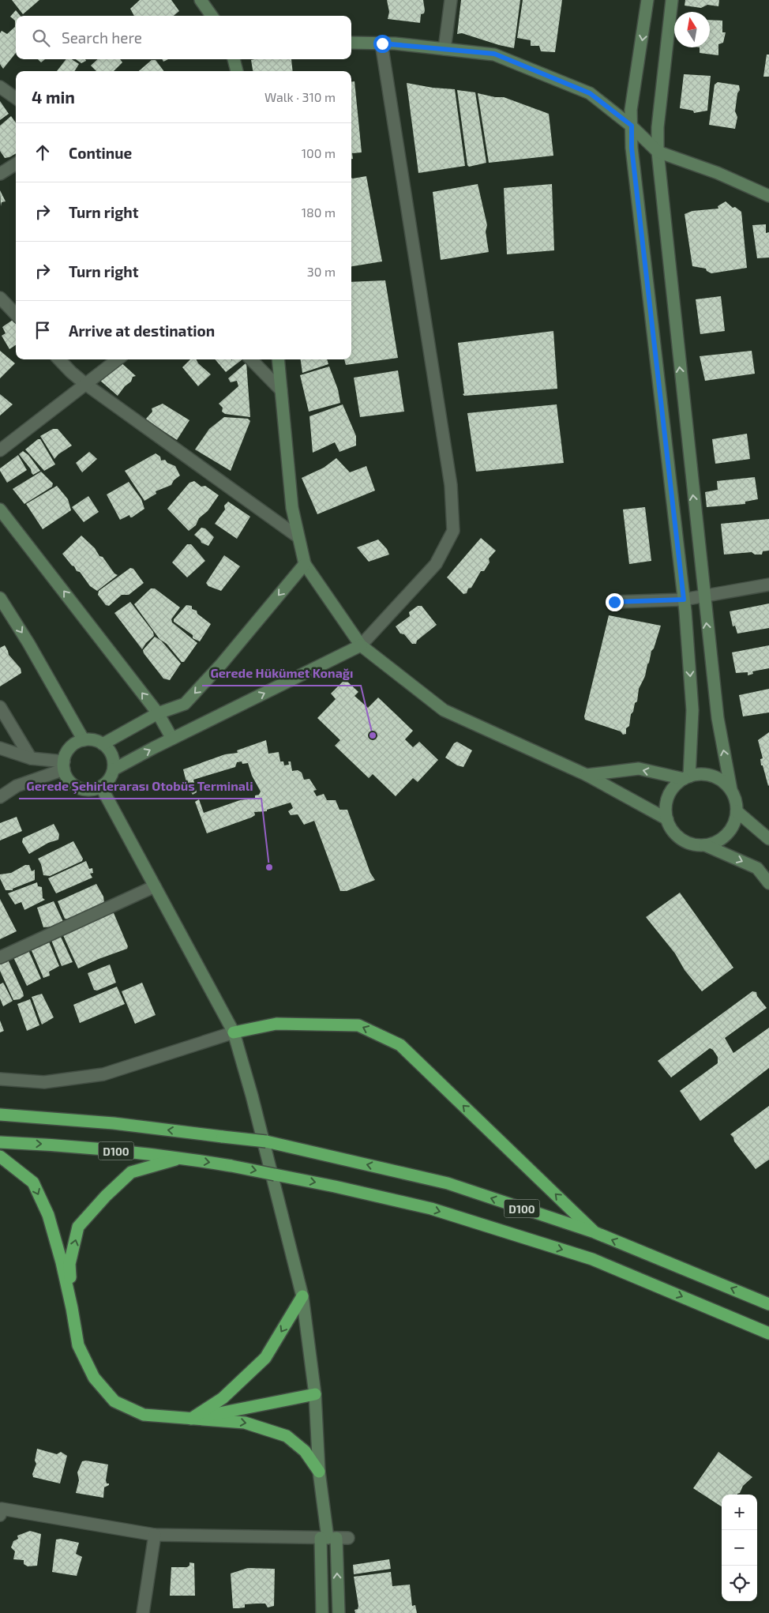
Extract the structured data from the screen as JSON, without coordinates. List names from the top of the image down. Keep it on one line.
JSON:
{"streets":{"highway":["D100"]},"places":["Gerede Hükümet Konağı","Gerede Şehirlerarası Otobüs Terminali"],"north":"top","page":{"search":"Search here","heading":["4 min","Walk · 310 m"],"list":[["Continue","100 m"],["Turn right","180 m"],["Turn right","30 m"],"Arrive at destination"],"map_buttons":["+","−"]}}
